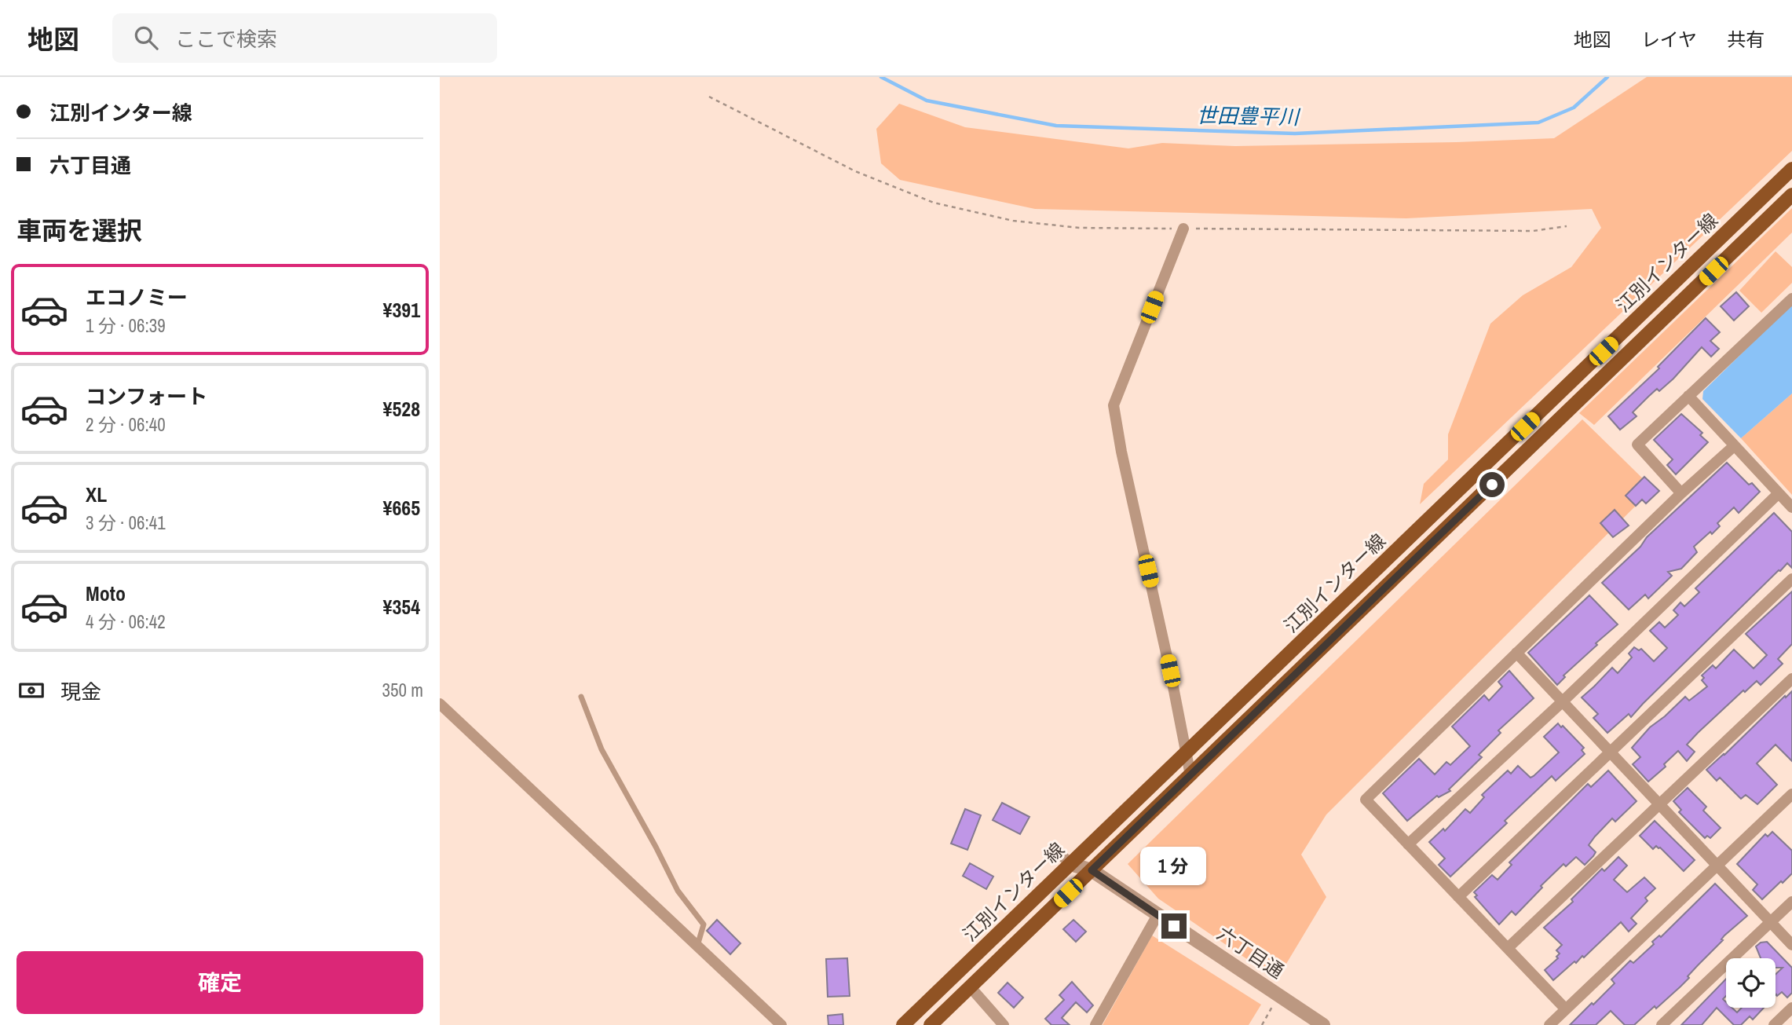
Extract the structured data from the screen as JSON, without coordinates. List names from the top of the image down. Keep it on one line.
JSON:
{"streets":{"main road":["江別インター線"],"street":["六丁目通"]},"crossings":[["江別インター線","六丁目通"]],"water":["世田豊平川"],"page":{"header":"地図","search":"ここで検索","nav":["地図","レイヤ","共有"],"banner":["江別インター線","六丁目通"],"heading":"車両を選択","list":[{"name":"エコノミー","note":"1 分 · 06:39","value":"¥391"},{"name":"コンフォート","note":"2 分 · 06:40","value":"¥528"},{"name":"XL","note":"3 分 · 06:41","value":"¥665"},{"name":"Moto","note":"4 分 · 06:42","value":"¥354"}],"pay":["現金","350 m"],"bubble":"1 分","buttons":"確定"}}
